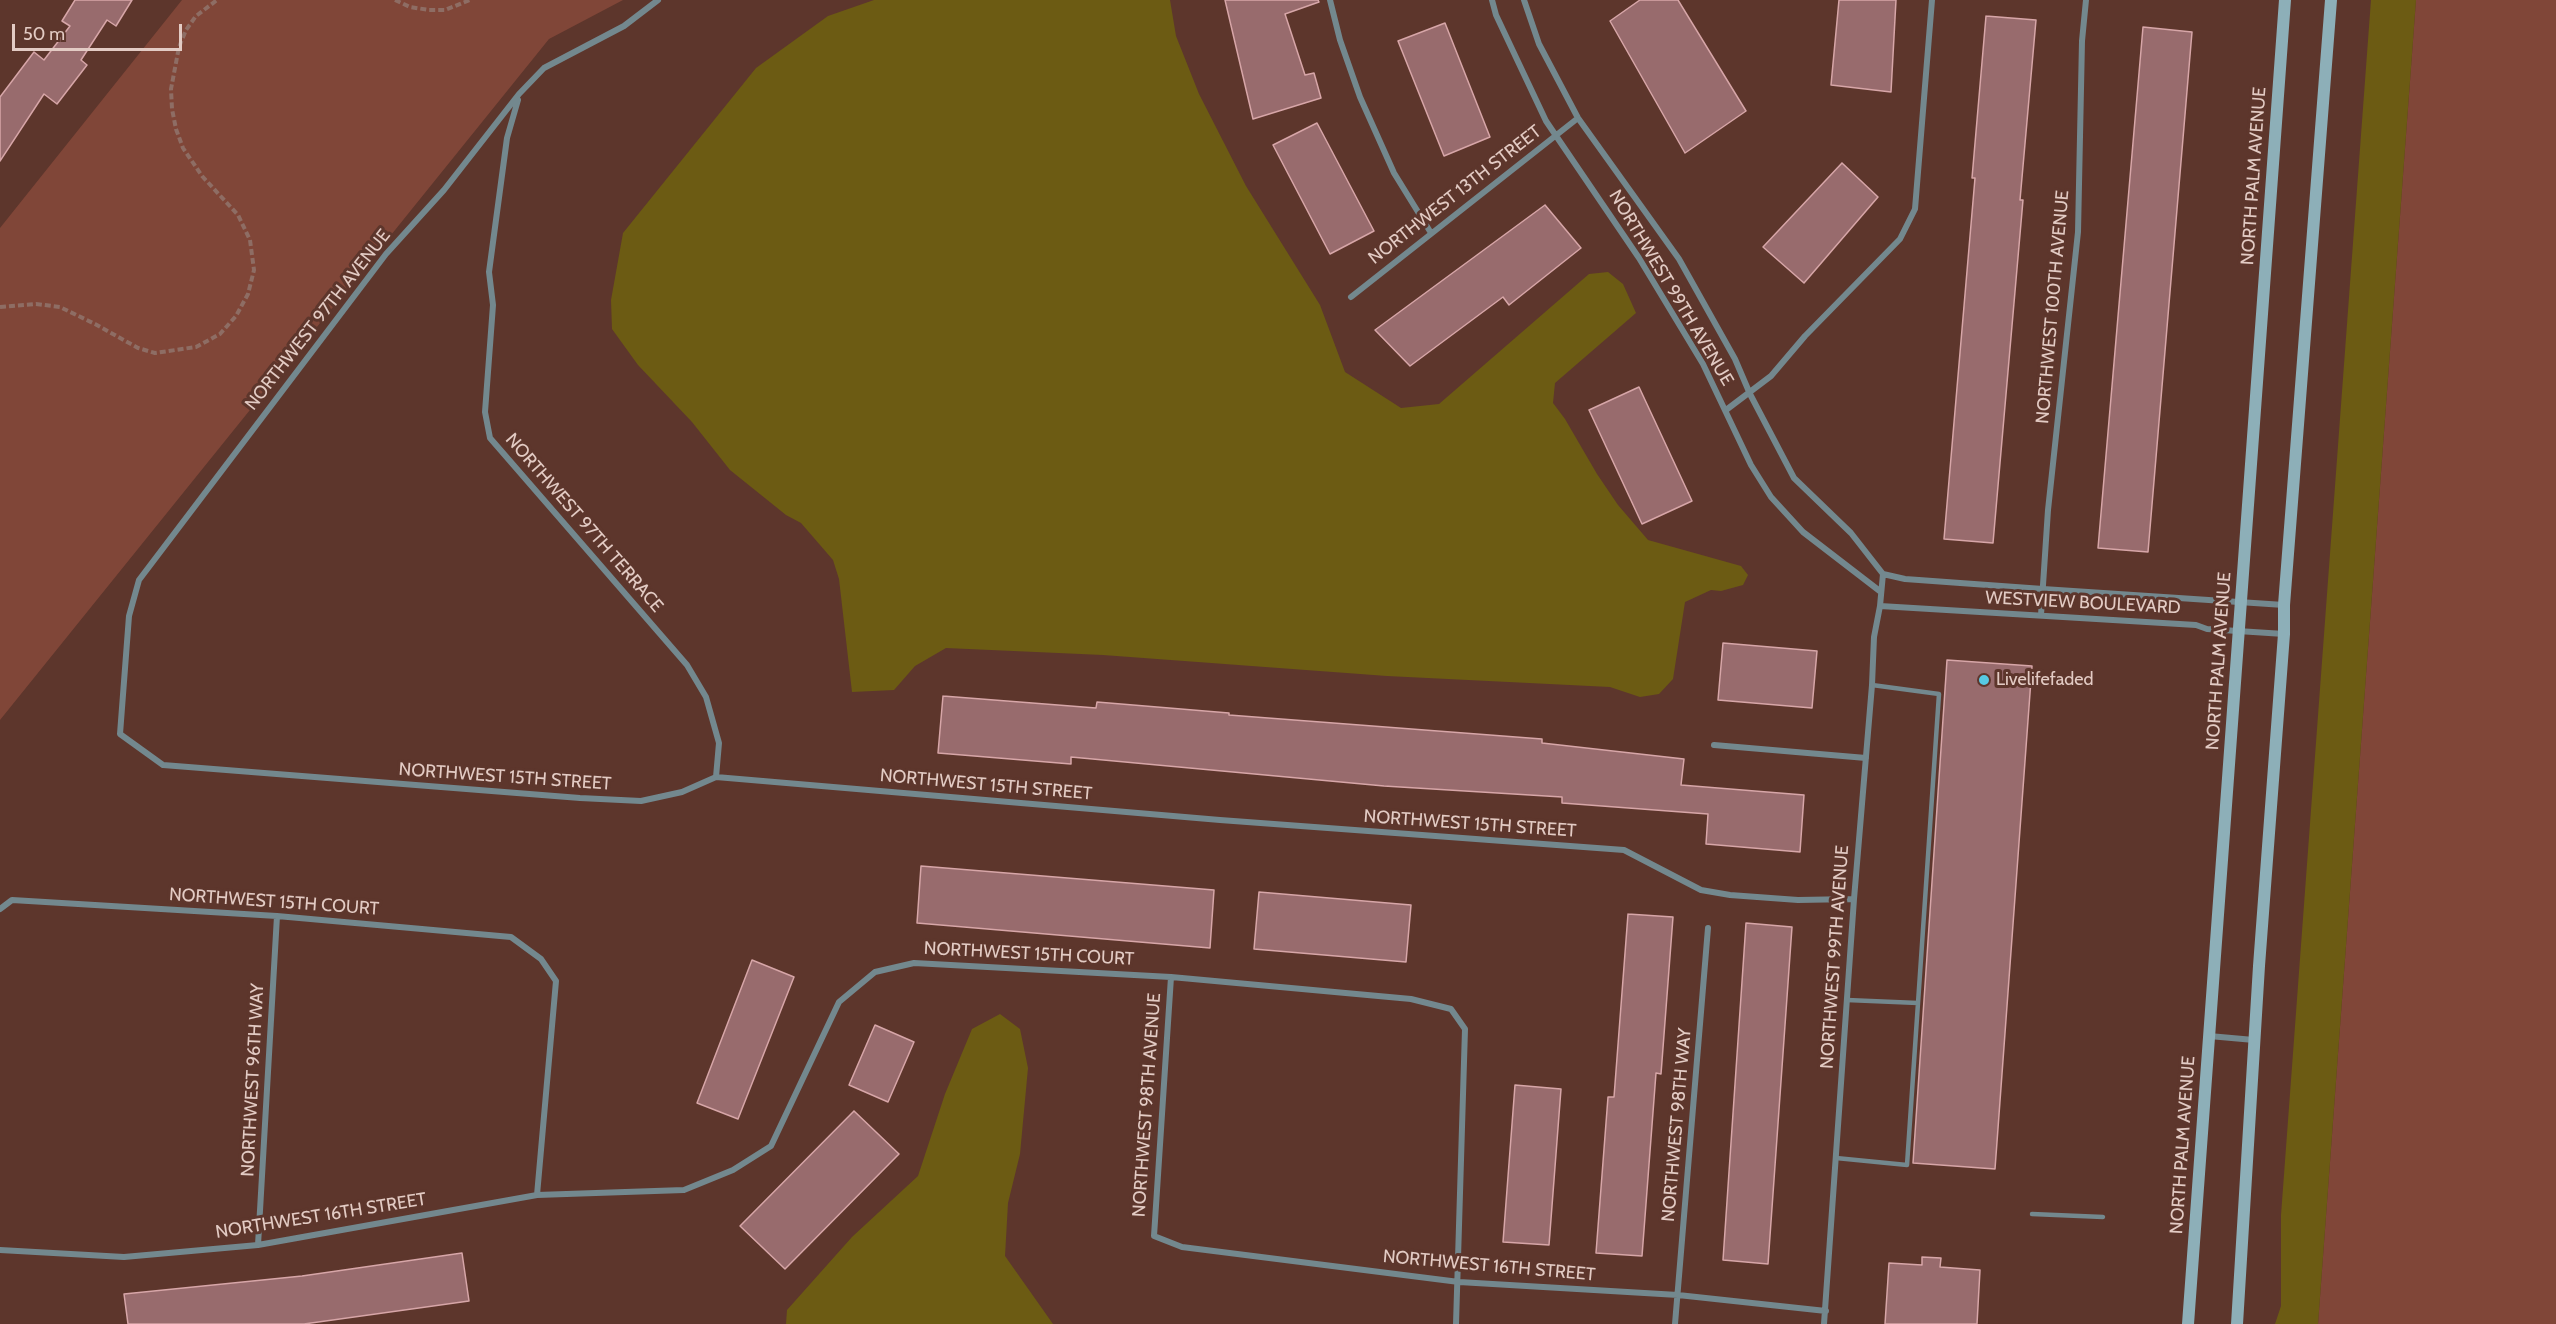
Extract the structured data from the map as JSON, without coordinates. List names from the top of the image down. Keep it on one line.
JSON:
{"streets":{"main road":["NORTH PALM AVENUE"],"street":["NORTHWEST 13TH STREET","NORTHWEST 99TH AVENUE","NORTHWEST 100TH AVENUE","NORTHWEST 97TH AVENUE","NORTHWEST 97TH TERRACE","WESTVIEW BOULEVARD","NORTHWEST 15TH STREET","NORTHWEST 15TH COURT","NORTHWEST 96TH WAY","NORTHWEST 98TH AVENUE","NORTHWEST 98TH WAY","NORTHWEST 16TH STREET"]},"crossings":[["NORTH PALM AVENUE","WESTVIEW BOULEVARD"],["NORTHWEST 13TH STREET","NORTHWEST 99TH AVENUE"],["NORTHWEST 99TH AVENUE","WESTVIEW BOULEVARD"],["NORTHWEST 99TH AVENUE","NORTHWEST 15TH STREET"],["NORTHWEST 99TH AVENUE","NORTHWEST 16TH STREET"],["NORTHWEST 100TH AVENUE","WESTVIEW BOULEVARD"],["NORTHWEST 97TH AVENUE","NORTHWEST 97TH TERRACE"],["NORTHWEST 97TH AVENUE","NORTHWEST 15TH STREET"],["NORTHWEST 97TH TERRACE","NORTHWEST 15TH STREET"],["NORTHWEST 15TH COURT","NORTHWEST 96TH WAY"],["NORTHWEST 15TH COURT","NORTHWEST 98TH AVENUE"],["NORTHWEST 15TH COURT","NORTHWEST 16TH STREET"],["NORTHWEST 96TH WAY","NORTHWEST 16TH STREET"],["NORTHWEST 98TH AVENUE","NORTHWEST 16TH STREET"],["NORTHWEST 98TH WAY","NORTHWEST 16TH STREET"]],"places":["Livelifefaded"],"scale_bar":"50 m"}
